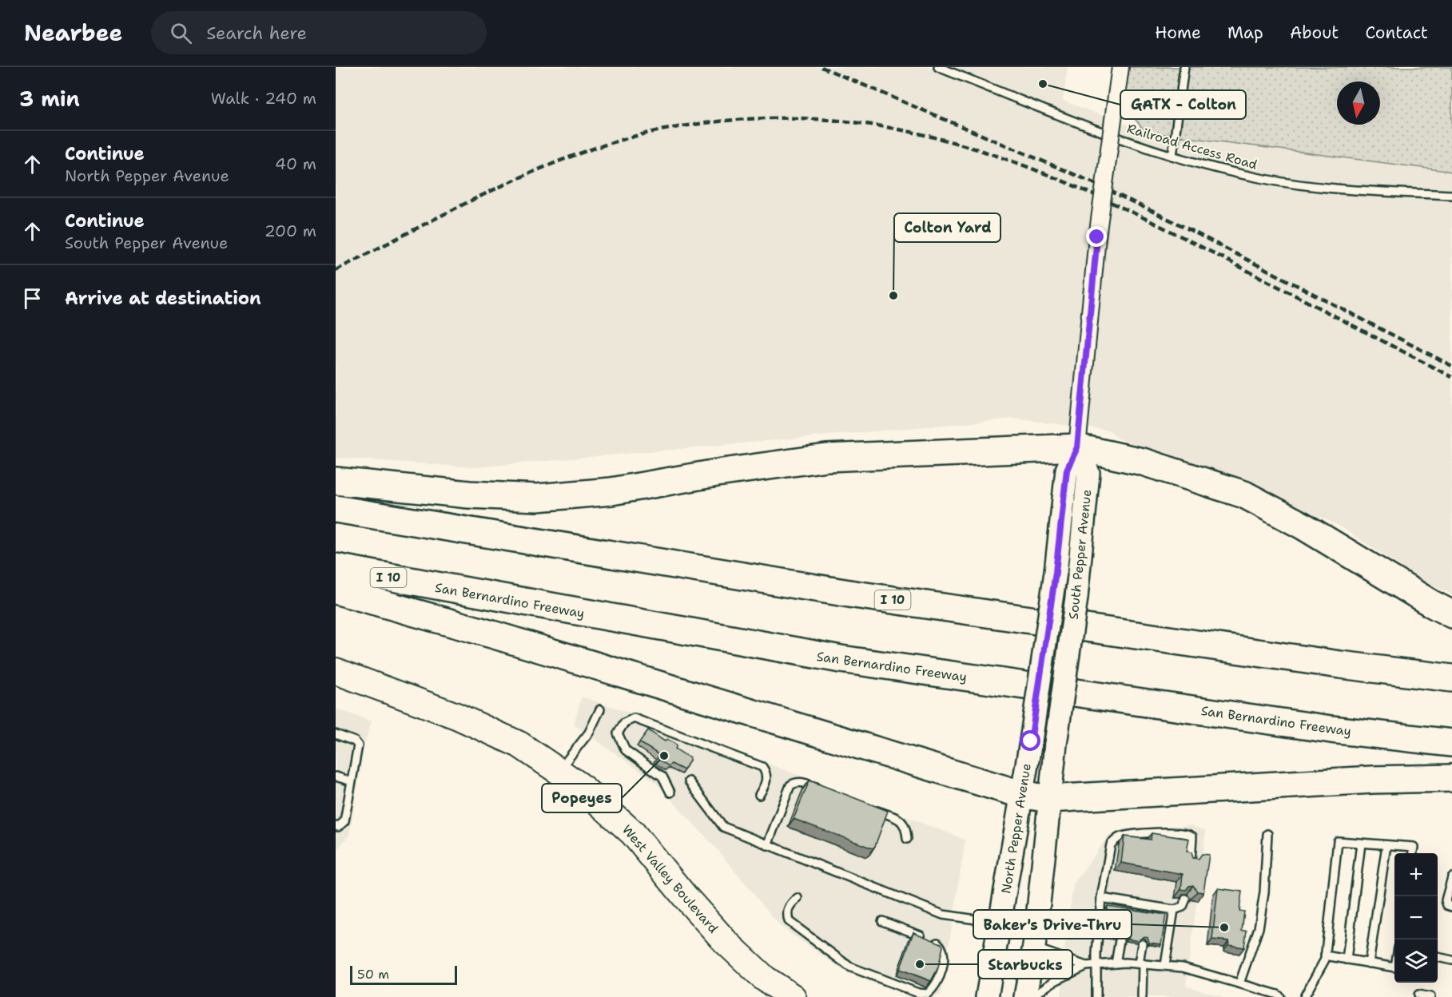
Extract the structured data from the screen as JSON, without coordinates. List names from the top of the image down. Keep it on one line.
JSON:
{"streets":{"highway":["I 10","San Bernardino Freeway"],"main road":["South Pepper Avenue","North Pepper Avenue","West Valley Boulevard"],"lane":["Railroad Access Road"]},"crossings":[["South Pepper Avenue","North Pepper Avenue"]],"places":["GATX - Colton","Colton Yard","Popeyes","Baker's Drive-Thru","Starbucks"],"scale_bar":"50 m","north":"bottom","page":{"header":"Nearbee","search":"Search here","nav":["Home","Map","About","Contact"],"heading":["3 min","Walk · 240 m"],"list":[["Continue","North Pepper Avenue","40 m"],["Continue","South Pepper Avenue","200 m"],"Arrive at destination"],"map_buttons":["+","−"],"scale":"50 m"}}
